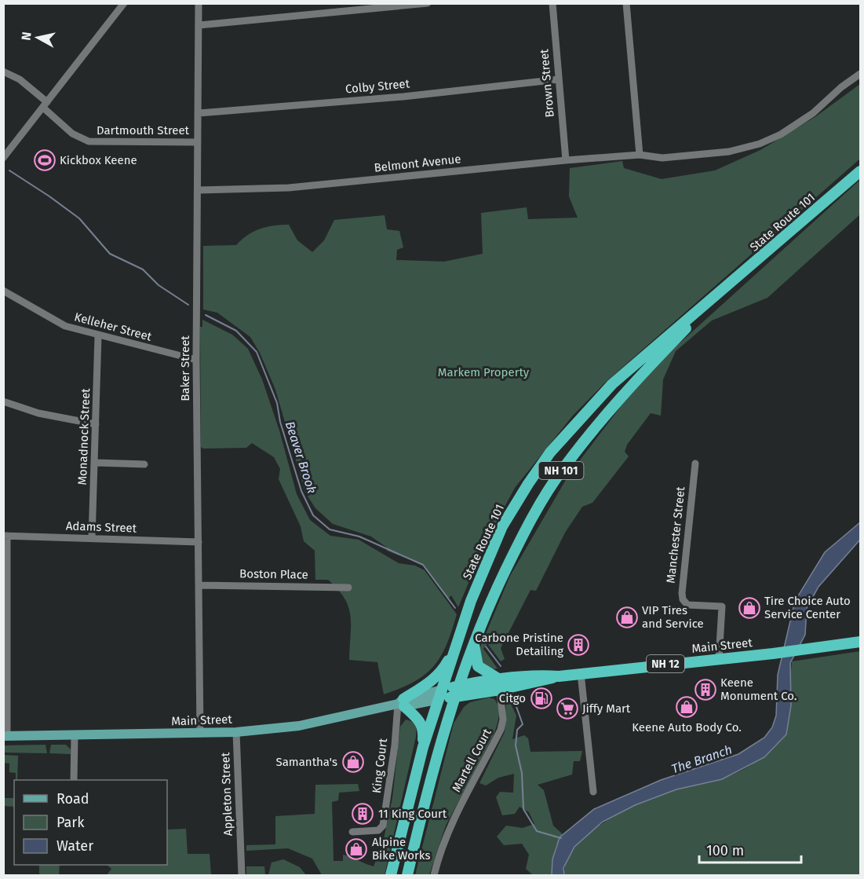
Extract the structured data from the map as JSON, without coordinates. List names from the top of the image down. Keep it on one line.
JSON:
{"streets":{"highway":["State Route 101","NH 101","Main Street","NH 12"],"street":["Brown Street","Colby Street","Dartmouth Street","Belmont Avenue","Kelleher Street","Baker Street","Monadnock Street","Adams Street","Manchester Street","Boston Place","Martell Court","King Court","Appleton Street"]},"crossings":[["Brown Street","Colby Street"],["Brown Street","Belmont Avenue"],["Colby Street","Baker Street"],["Dartmouth Street","Baker Street"],["Belmont Avenue","Baker Street"],["State Route 101","Main Street"],["Kelleher Street","Baker Street"],["Kelleher Street","Monadnock Street"],["Baker Street","Adams Street"],["Baker Street","Boston Place"],["Baker Street","Main Street"],["Monadnock Street","Adams Street"],["Manchester Street","Main Street"],["Main Street","Martell Court"],["Main Street","King Court"],["Main Street","Appleton Street"]],"water":["Beaver Brook","The Branch"],"parks":["Markem Property"],"places":{"sports":["Kickbox Keene"],"shop":["Tire Choice Auto Service Center","VIP Tires and Service","Keene Auto Body Co.","Samantha's","Alpine Bike Works"],"building":["Carbone Pristine Detailing","Keene Monument Co.","11 King Court"],"fuel station":["Citgo"],"supermarket":["Jiffy Mart"]},"legend":["Road","Park","Water"],"scale_bar":"100 m","north":"left"}
